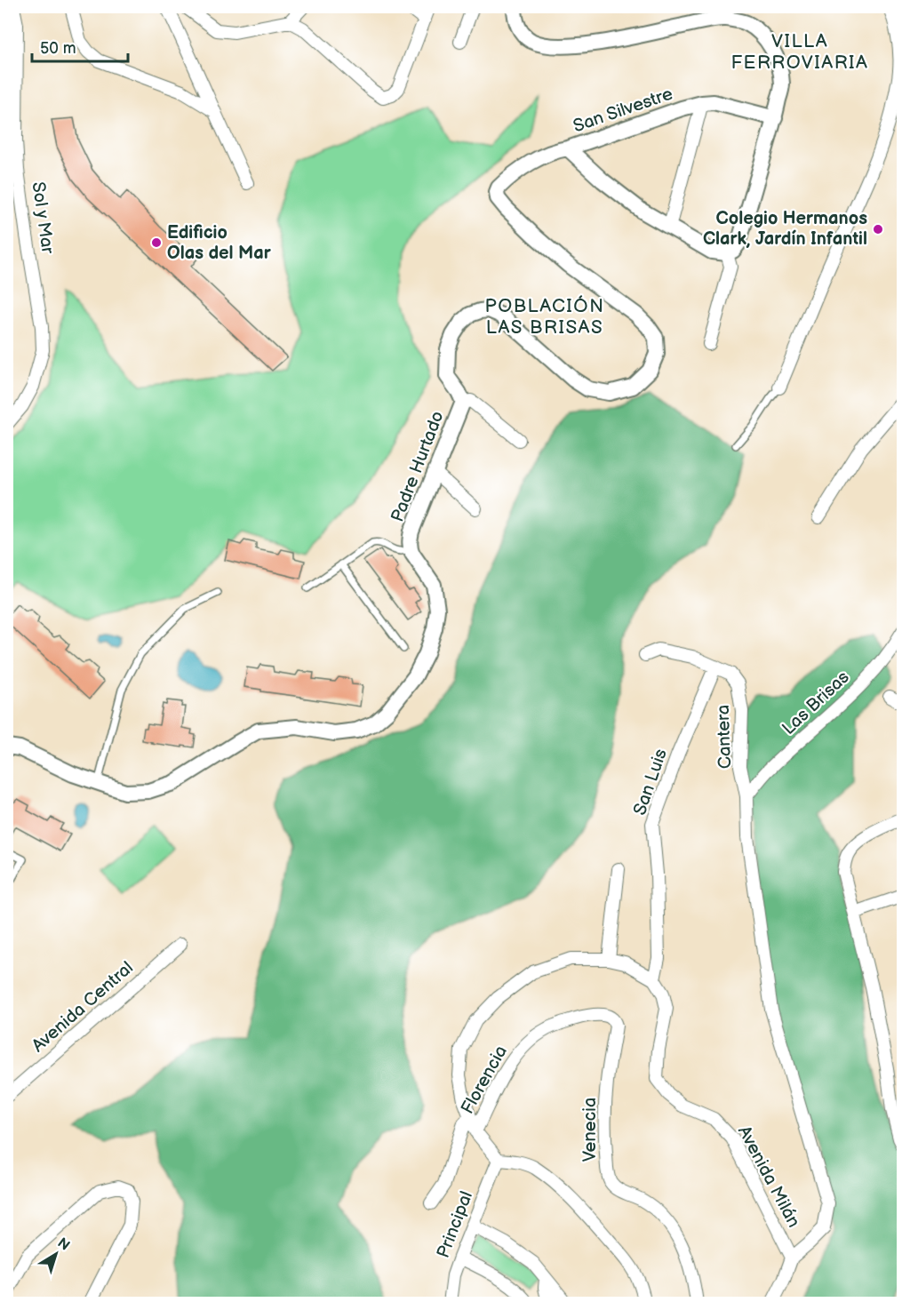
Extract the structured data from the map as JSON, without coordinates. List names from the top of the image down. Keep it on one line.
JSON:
{"streets":{"street":["San Silvestre","Sol y Mar","Padre Hurtado","Las Brisas","Cantera","San Luis","Avenida Central","Florencia","Venecia","Avenida Milán","Principal"]},"crossings":[["San Silvestre","Padre Hurtado"],["Las Brisas","Cantera"],["Las Brisas","Avenida Milán"],["Cantera","San Luis"],["Cantera","Avenida Milán"],["San Luis","Avenida Milán"],["Florencia","Venecia"]],"districts":["VILLA FERROVIARIA","POBLACIÓN LAS BRISAS"],"places":["Colegio Hermanos Clark, Jardín Infantil","Edificio Olas del Mar"],"scale_bar":"50 m","north":"top right"}
